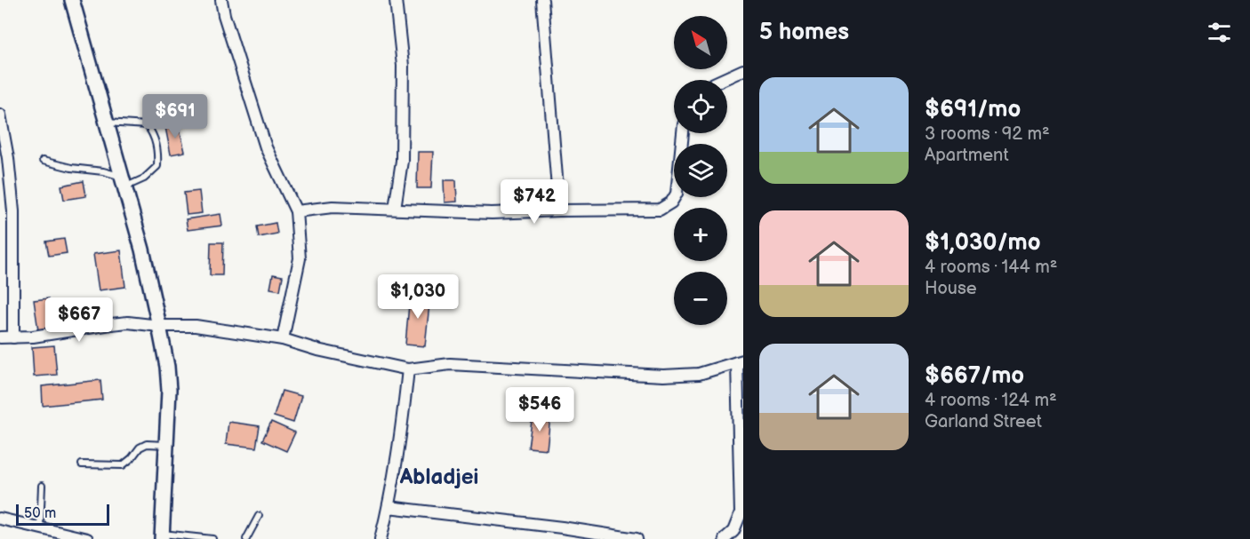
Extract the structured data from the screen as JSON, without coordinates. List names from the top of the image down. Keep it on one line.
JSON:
{"districts":["Abladjei"],"scale_bar":"50 m","north":"top left","page":{"heading":"5 homes","map_buttons":["+","−"],"list":[{"name":"$691/mo","note":"3 rooms · 92 m² · Apartment"},{"name":"$1,030/mo","note":"4 rooms · 144 m² · House"},{"name":"$667/mo","note":"4 rooms · 124 m² · Garland Street"}],"price":["$691","$742","$1,030","$667","$546"],"scale":"50 m"}}
